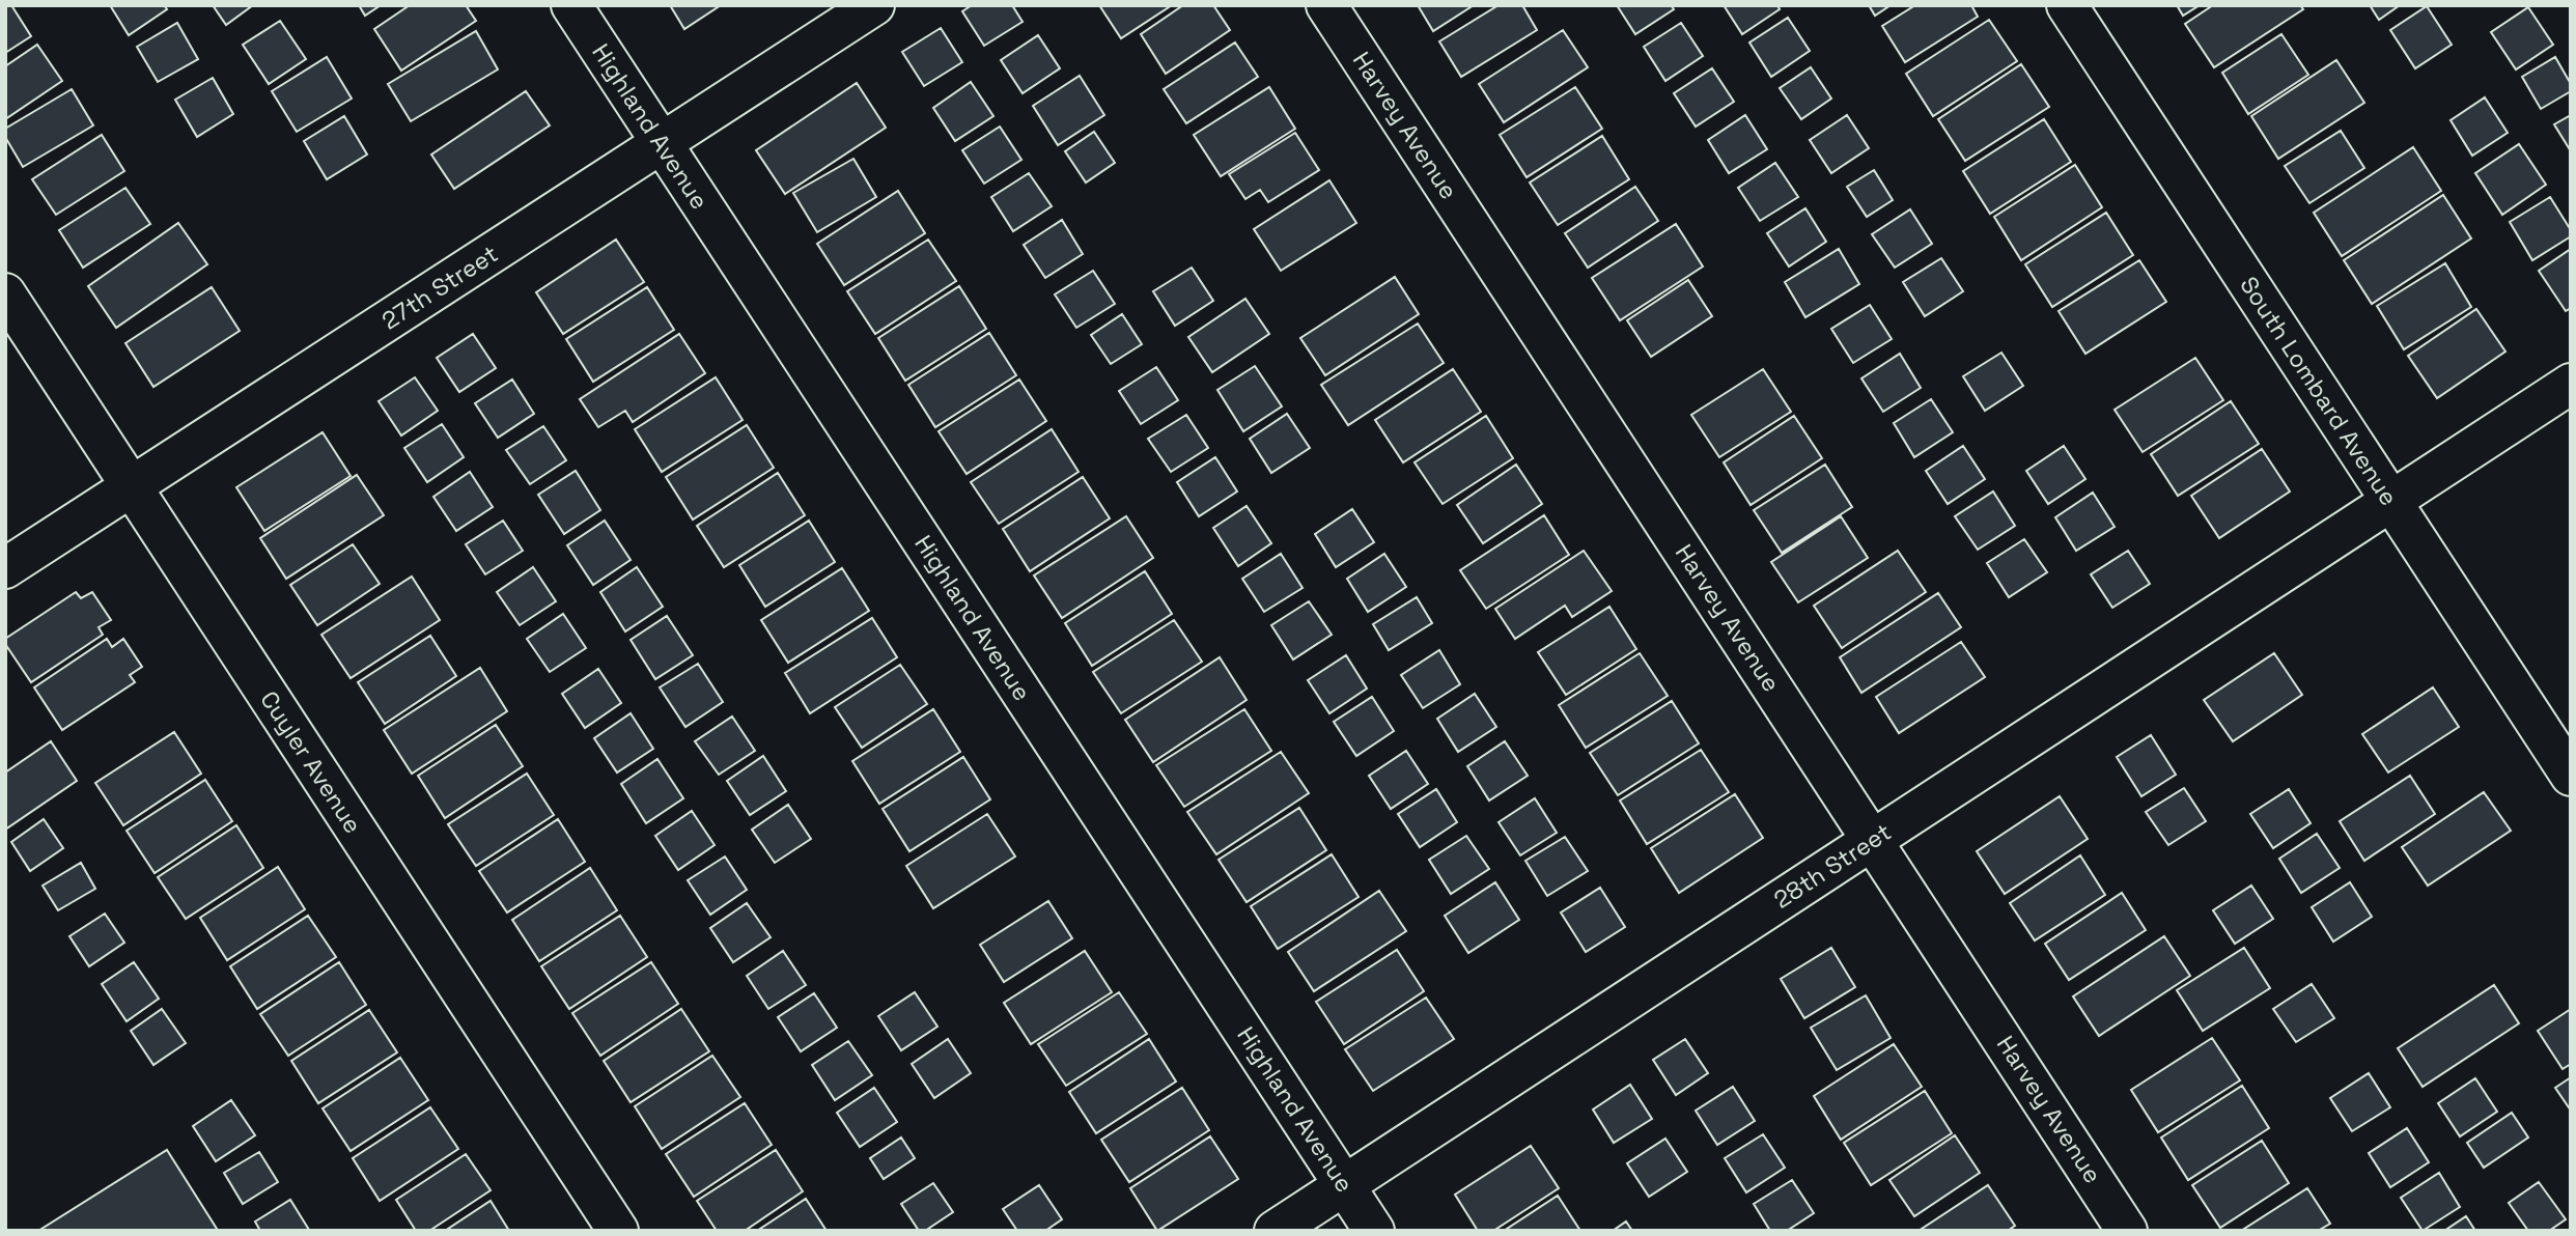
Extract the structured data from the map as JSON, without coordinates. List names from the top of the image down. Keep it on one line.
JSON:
{"streets":{"street":["Harvey Avenue","Highland Avenue","27th Street","South Lombard Avenue","Cuyler Avenue","28th Street"]},"crossings":[["Harvey Avenue","28th Street"],["Highland Avenue","27th Street"],["Highland Avenue","28th Street"],["27th Street","Cuyler Avenue"],["South Lombard Avenue","28th Street"]]}
